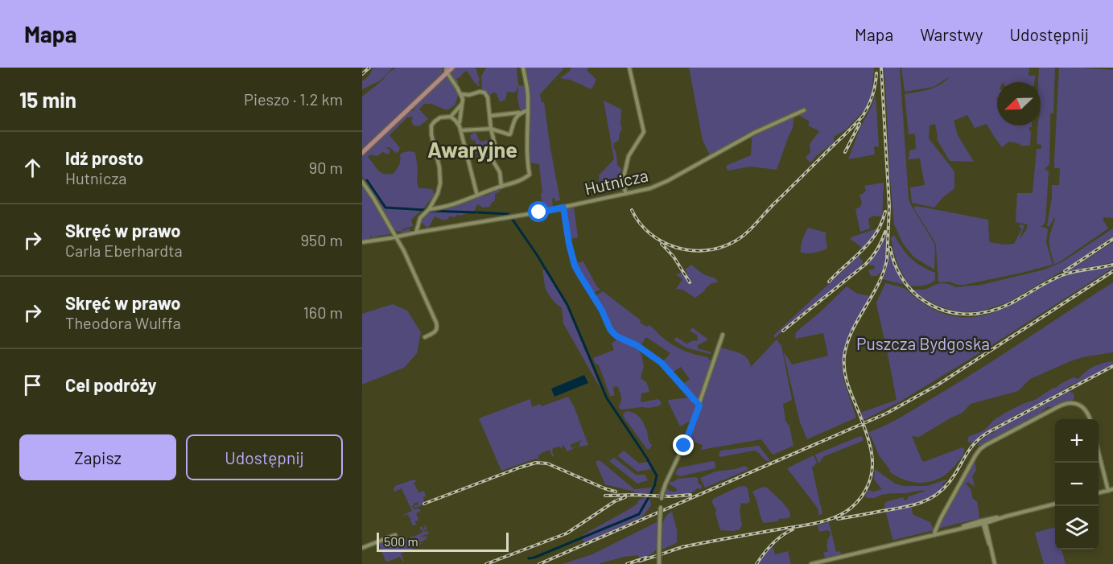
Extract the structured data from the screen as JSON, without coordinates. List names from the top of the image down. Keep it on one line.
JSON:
{"streets":{"street":["Hutnicza"]},"districts":["Awaryjne"],"parks":["Puszcza Bydgoska"],"scale_bar":"500 m","north":"bottom left","page":{"header":"Mapa","nav":["Mapa","Warstwy","Udostępnij"],"heading":["15 min","Pieszo · 1.2 km"],"list":[["Idź prosto","Hutnicza","90 m"],["Skręć w prawo","Carla Eberhardta","950 m"],["Skręć w prawo","Theodora Wulffa","160 m"],"Cel podróży"],"map_buttons":["+","−"],"buttons":["Zapisz","Udostępnij"],"scale":"500 m"}}
